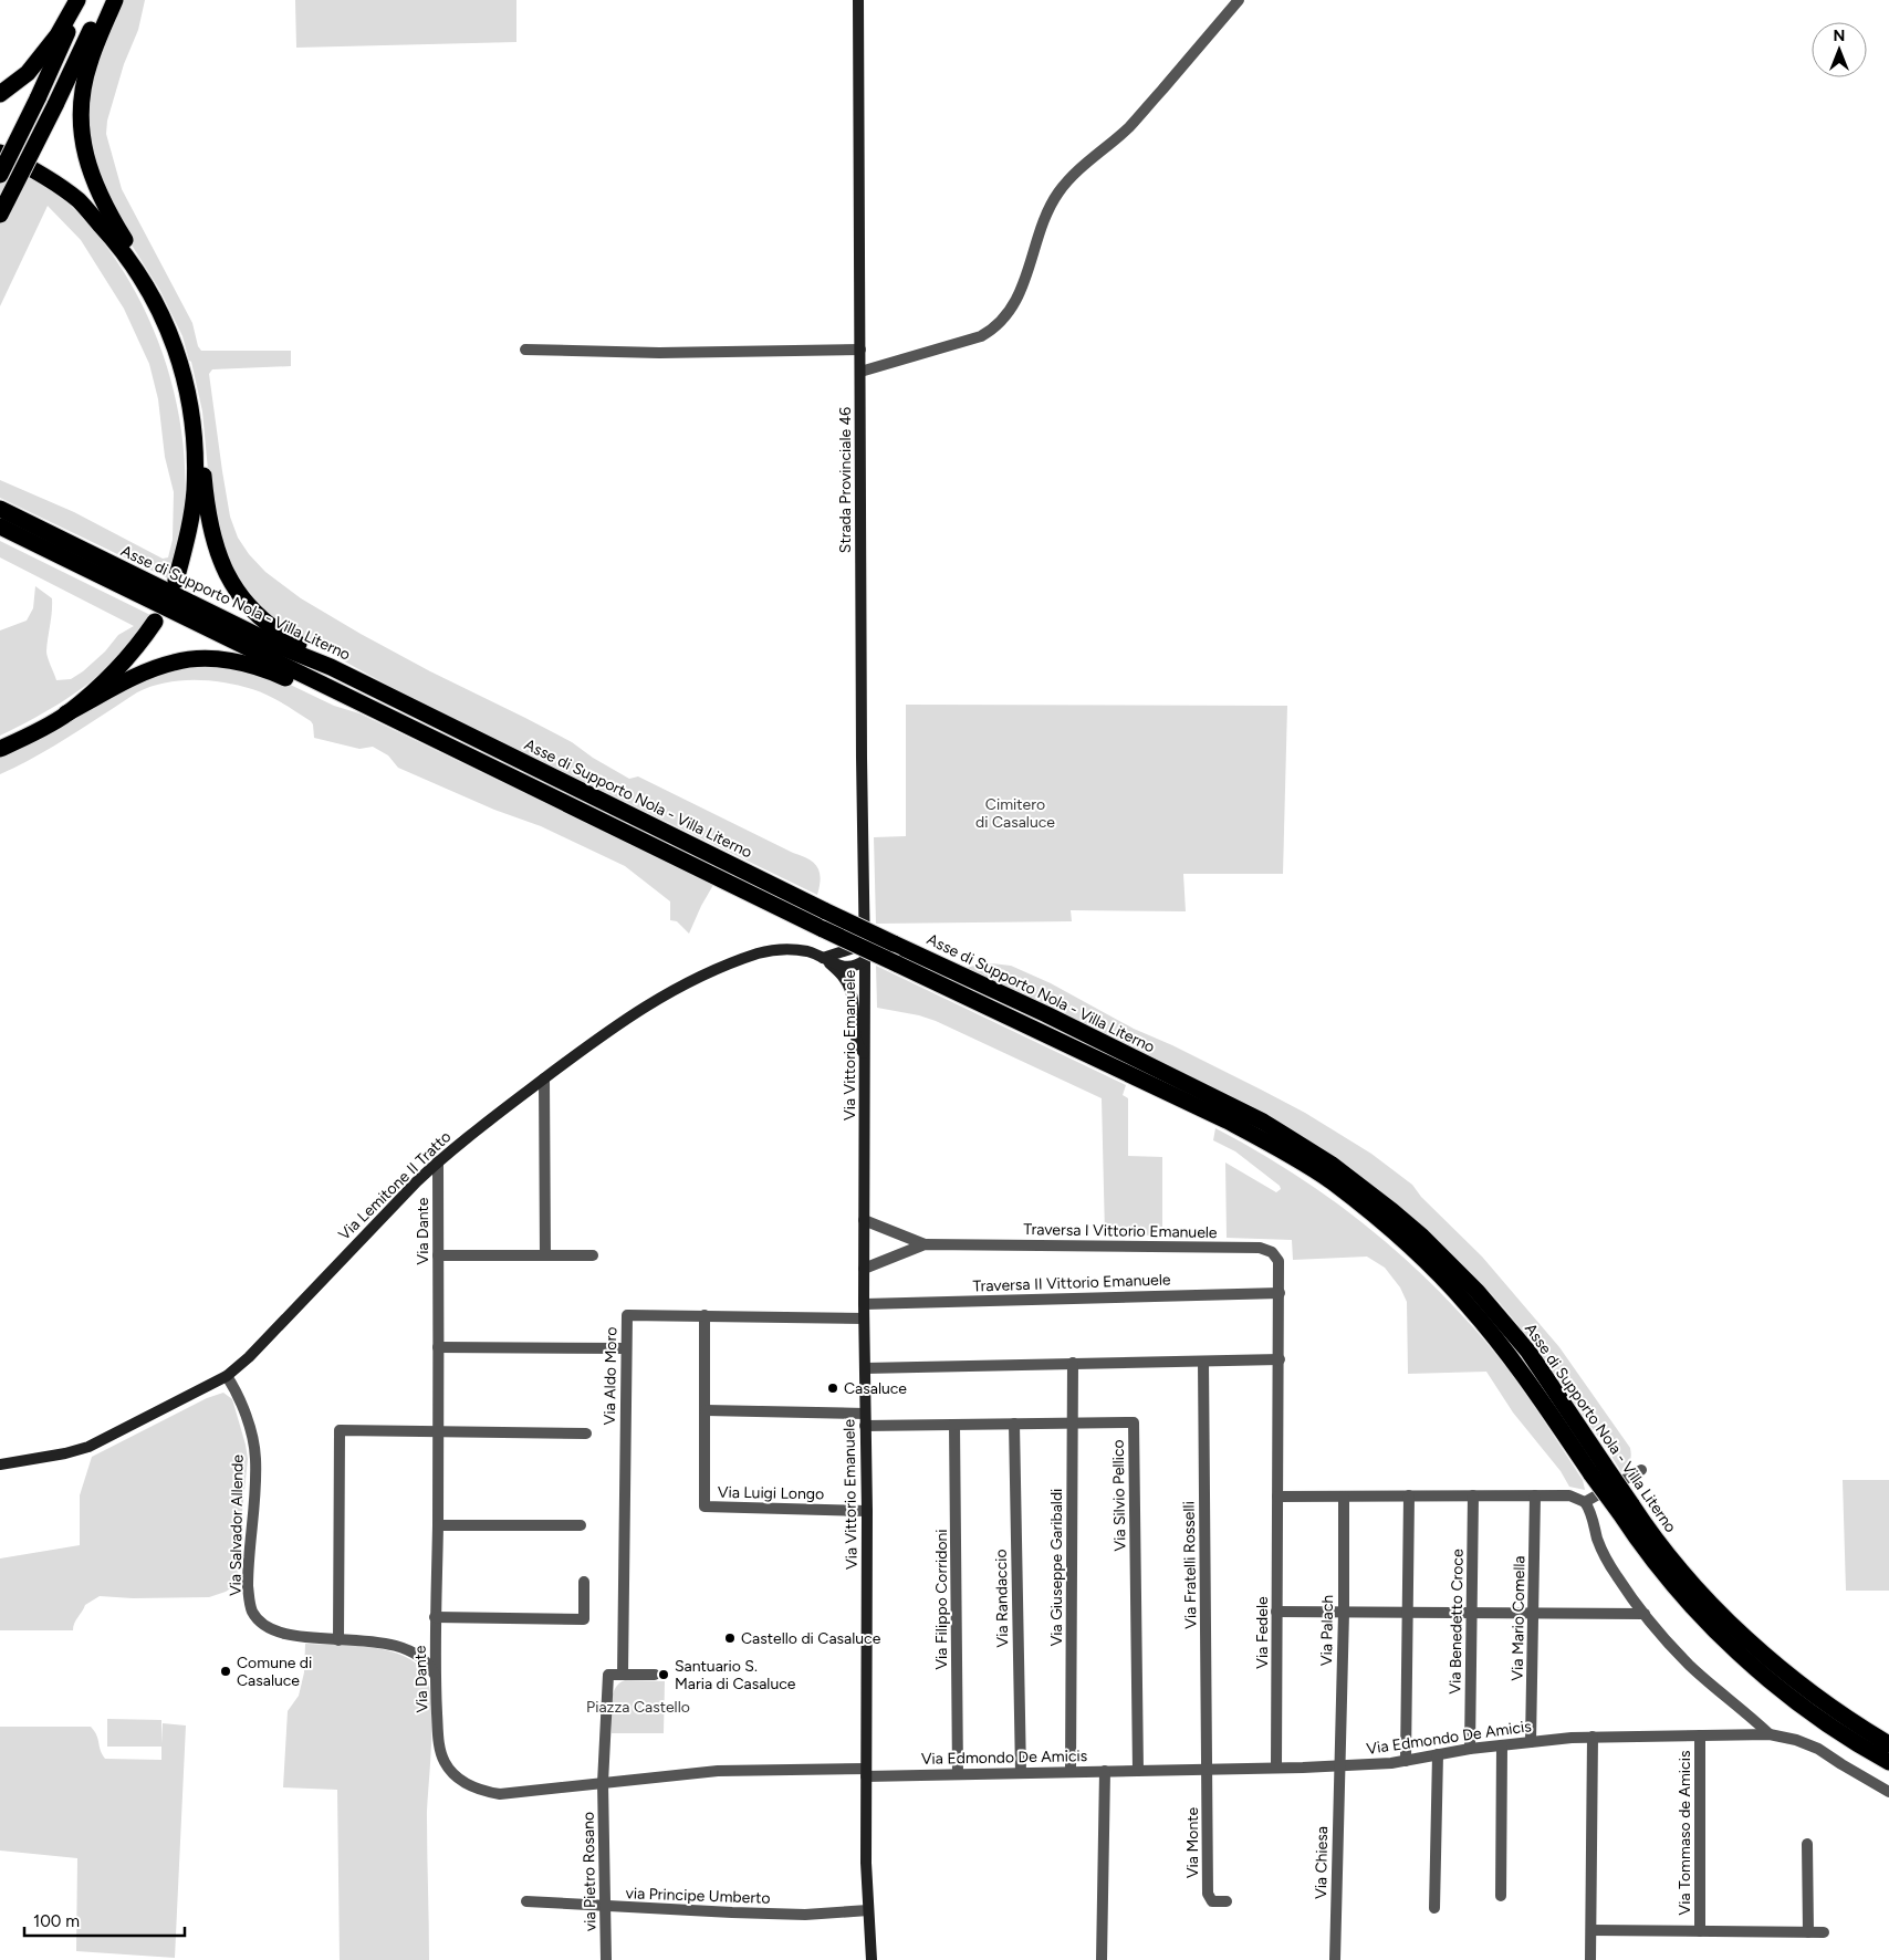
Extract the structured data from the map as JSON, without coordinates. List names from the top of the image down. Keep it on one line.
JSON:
{"streets":{"highway":["Asse di Supporto Nola - Villa Literno"],"street":["Strada Provinciale 46","Via Vittorio Emanuele","Via Lemitone II Tratto","Via Dante","Traversa I Vittorio Emanuele","Traversa II Vittorio Emanuele","Via Aldo Moro","Via Luigi Longo","Via Silvio Pellico","Via Salvador Allende","Via Fratelli Rosselli","Via Giuseppe Garibaldi","Via Randaccio","Via Filippo Corridoni","Via Mario Comella","Via Benedetto Croce","Via Palach","Via Fedele","Via Edmondo De Amicis","Via Tommaso de Amicis","Via Monte","Via Chiesa","via Pietro Rosano","via Principe Umberto"]},"crossings":[["Strada Provinciale 46","Via Vittorio Emanuele"],["Strada Provinciale 46","Via Lemitone II Tratto"],["Via Vittorio Emanuele","Via Lemitone II Tratto"],["Via Vittorio Emanuele","Via Dante"],["Via Vittorio Emanuele","Traversa I Vittorio Emanuele"],["Via Vittorio Emanuele","Traversa II Vittorio Emanuele"],["Via Vittorio Emanuele","Via Aldo Moro"],["Via Vittorio Emanuele","Via Luigi Longo"],["Via Vittorio Emanuele","Via Silvio Pellico"],["Via Vittorio Emanuele","Via Edmondo De Amicis"],["Via Vittorio Emanuele","via Principe Umberto"],["Via Lemitone II Tratto","Via Dante"],["Via Lemitone II Tratto","Via Salvador Allende"],["Via Dante","Via Salvador Allende"],["Via Dante","Via Edmondo De Amicis"],["Via Dante","via Pietro Rosano"],["Traversa I Vittorio Emanuele","Traversa II Vittorio Emanuele"],["Traversa I Vittorio Emanuele","Via Fedele"],["Traversa II Vittorio Emanuele","Via Fedele"],["Via Luigi Longo","Via Silvio Pellico"],["Via Silvio Pellico","Via Giuseppe Garibaldi"],["Via Silvio Pellico","Via Randaccio"],["Via Silvio Pellico","Via Filippo Corridoni"],["Via Silvio Pellico","Via Edmondo De Amicis"],["Via Fratelli Rosselli","Via Edmondo De Amicis"],["Via Fratelli Rosselli","Via Monte"],["Via Giuseppe Garibaldi","Via Edmondo De Amicis"],["Via Randaccio","Via Edmondo De Amicis"],["Via Filippo Corridoni","Via Edmondo De Amicis"],["Via Mario Comella","Via Edmondo De Amicis"],["Via Benedetto Croce","Via Edmondo De Amicis"],["Via Palach","Via Edmondo De Amicis"],["Via Palach","Via Chiesa"],["Via Fedele","Via Edmondo De Amicis"],["Via Edmondo De Amicis","Via Tommaso de Amicis"],["Via Edmondo De Amicis","Via Monte"],["Via Edmondo De Amicis","Via Chiesa"],["via Pietro Rosano","via Principe Umberto"]],"parks":["Cimitero di Casaluce","Piazza Castello"],"places":["Casaluce","Castello di Casaluce","Comune di Casaluce","Santuario S. Maria di Casaluce"],"scale_bar":"100 m","north":"top"}
